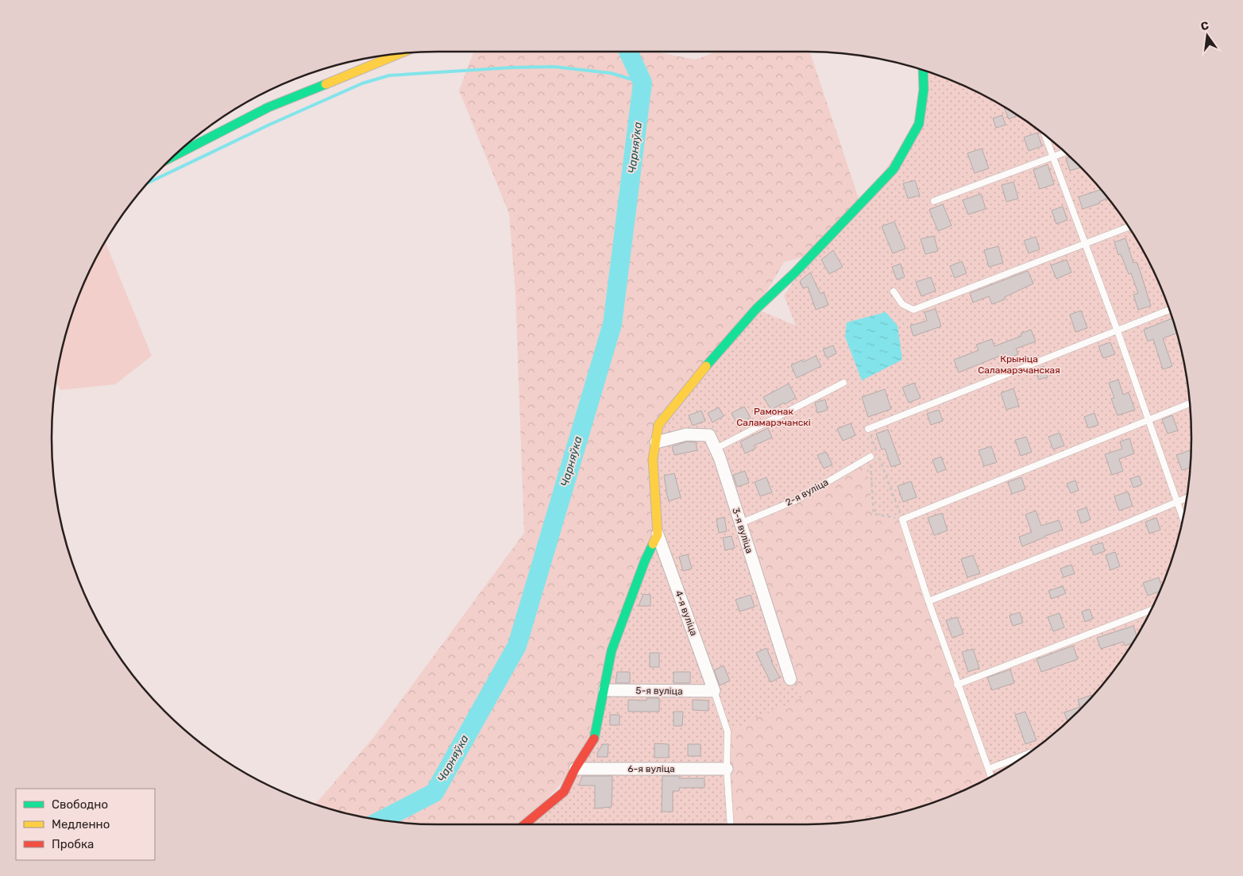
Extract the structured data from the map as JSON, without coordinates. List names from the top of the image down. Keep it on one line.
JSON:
{"streets":{"street":["3-я вуліца","4-я вуліца","5-я вуліца","6-я вуліца"],"lane":["2-я вуліца"]},"crossings":[["2-я вуліца","3-я вуліца"],["4-я вуліца","5-я вуліца"]],"water":["Чарняўка"],"parks":["Крыніца Саламарэчанская","Рамонак Саламарэчанскі"],"legend":["Свободно","Медленно","Пробка"],"north":"top"}
